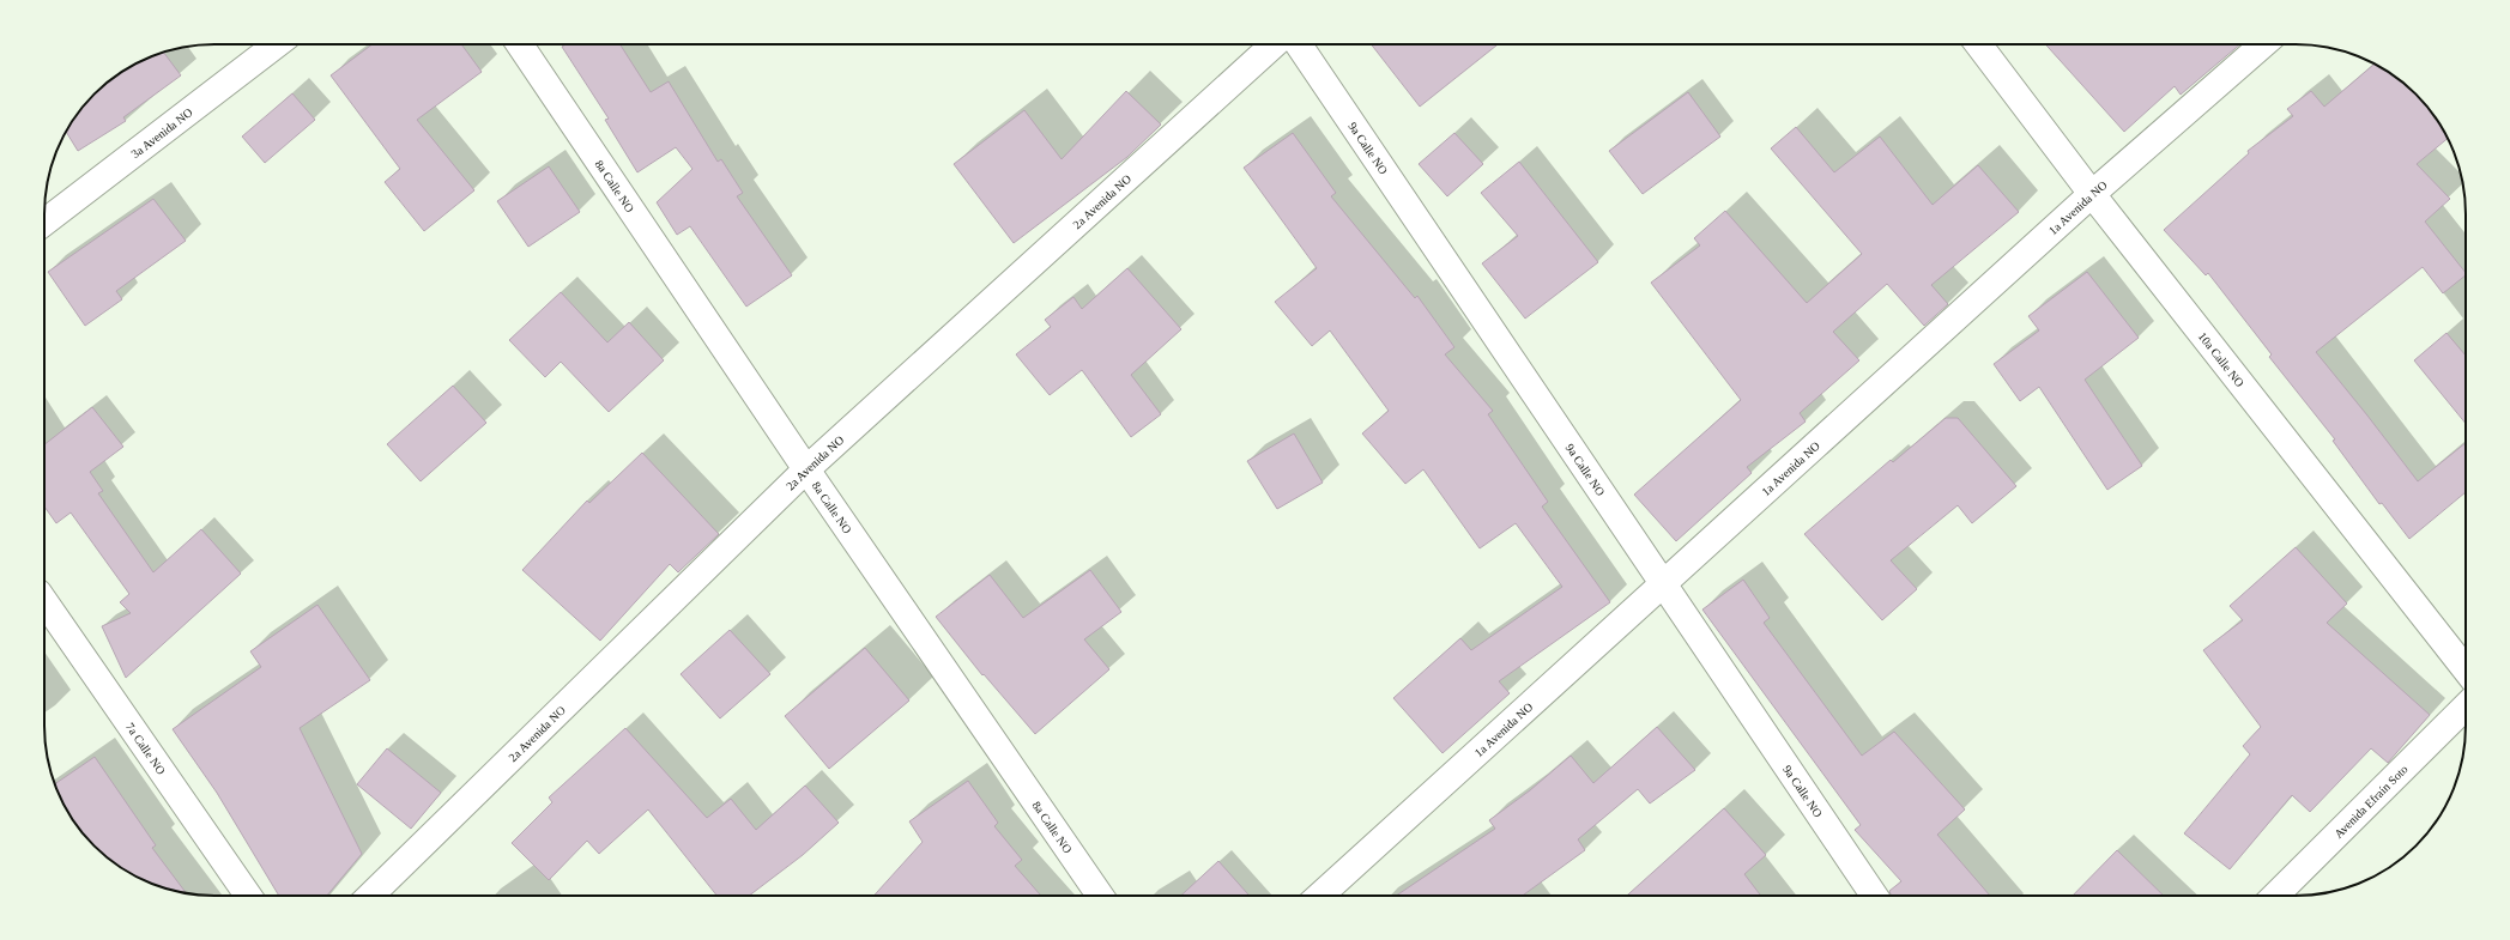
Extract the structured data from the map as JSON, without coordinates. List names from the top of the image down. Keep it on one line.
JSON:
{"streets":{"street":["3a Avenida NO","9a Calle NO","8a Calle NO","2a Avenida NO","1a Avenida NO","10a Calle NO","7a Calle NO","Avenida Efraín Soto"]},"crossings":[["9a Calle NO","1a Avenida NO"],["8a Calle NO","2a Avenida NO"],["1a Avenida NO","10a Calle NO"]]}
